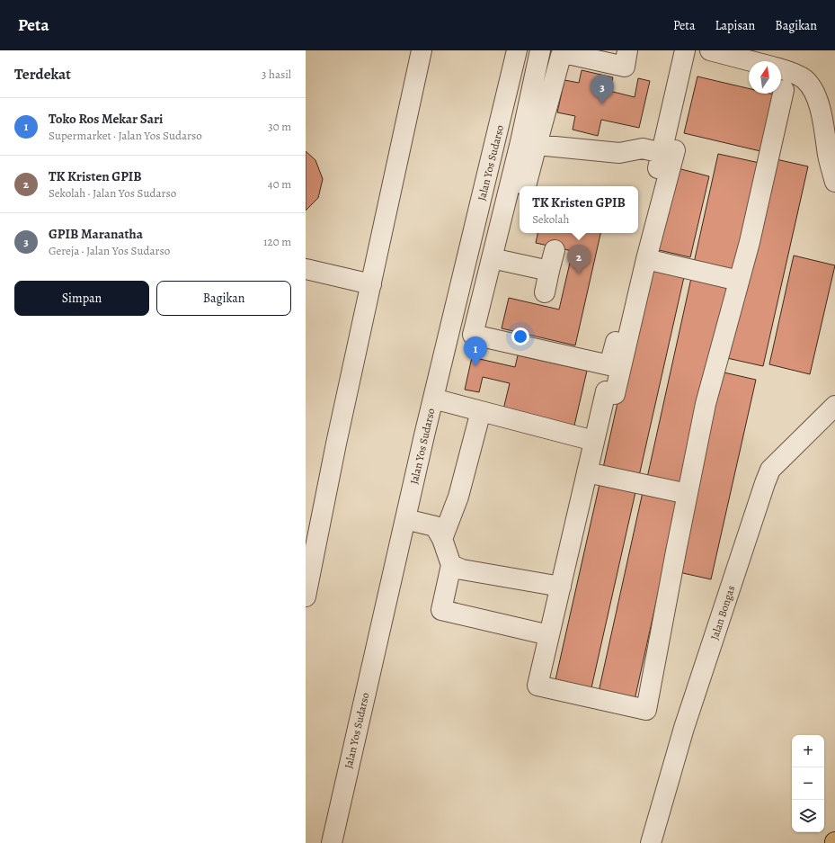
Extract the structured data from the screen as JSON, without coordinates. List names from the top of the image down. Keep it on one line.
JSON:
{"streets":{"street":["Jalan Yos Sudarso","Jalan Bongas"]},"north":"top","page":{"header":"Peta","nav":["Peta","Lapisan","Bagikan"],"heading":["Terdekat","3 hasil"],"pins":["3","2","1"],"list":[{"mark":"1","name":"Toko Ros Mekar Sari","note":"Supermarket · Jalan Yos Sudarso","value":"30 m"},{"mark":"2","name":"TK Kristen GPIB","note":"Sekolah · Jalan Yos Sudarso","value":"40 m"},{"mark":"3","name":"GPIB Maranatha","note":"Gereja · Jalan Yos Sudarso","value":"120 m"}],"popup":["TK Kristen GPIB","Sekolah"],"buttons":["Simpan","Bagikan"],"map_buttons":["+","−"]}}
